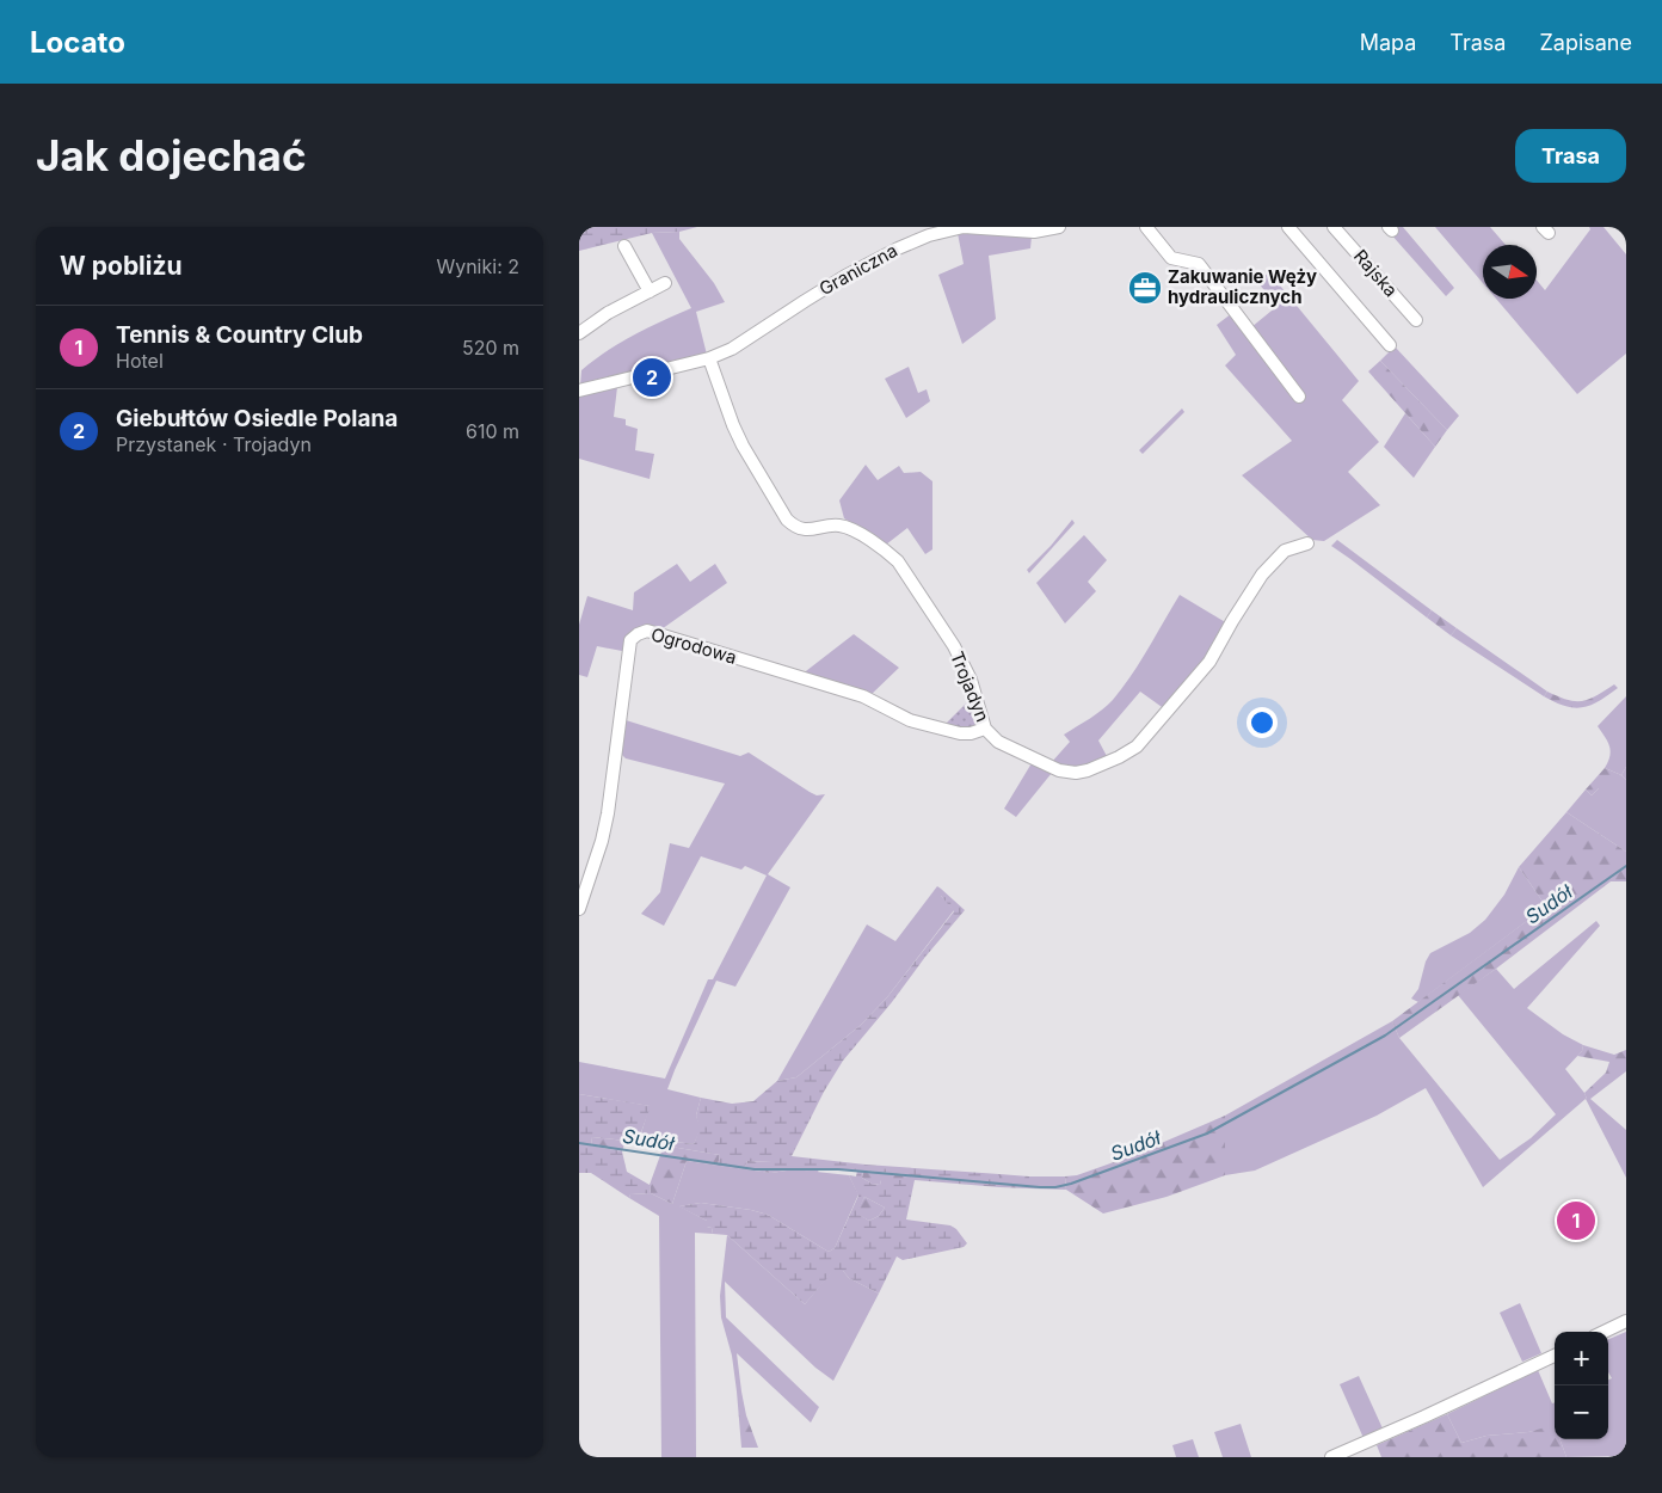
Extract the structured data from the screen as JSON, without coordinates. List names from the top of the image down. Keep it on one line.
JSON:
{"streets":{"street":["Graniczna","Rajska","Ogrodowa","Trojadyn"]},"crossings":[["Graniczna","Trojadyn"],["Ogrodowa","Trojadyn"]],"water":["Sudół"],"places":{"office":["Zakuwanie Węży hydraulicznych"]},"north":"right","page":{"header":"Locato","nav":["Mapa","Trasa","Zapisane"],"buttons":"Trasa","title":"Jak dojechać","heading":["W pobliżu","Wyniki: 2"],"list":[{"mark":"1","name":"Tennis & Country Club","note":"Hotel","value":"520 m"},{"mark":"2","name":"Giebułtów Osiedle Polana","note":"Przystanek · Trojadyn","value":"610 m"}],"pins":["2","1"],"map_buttons":["+","−"]}}
